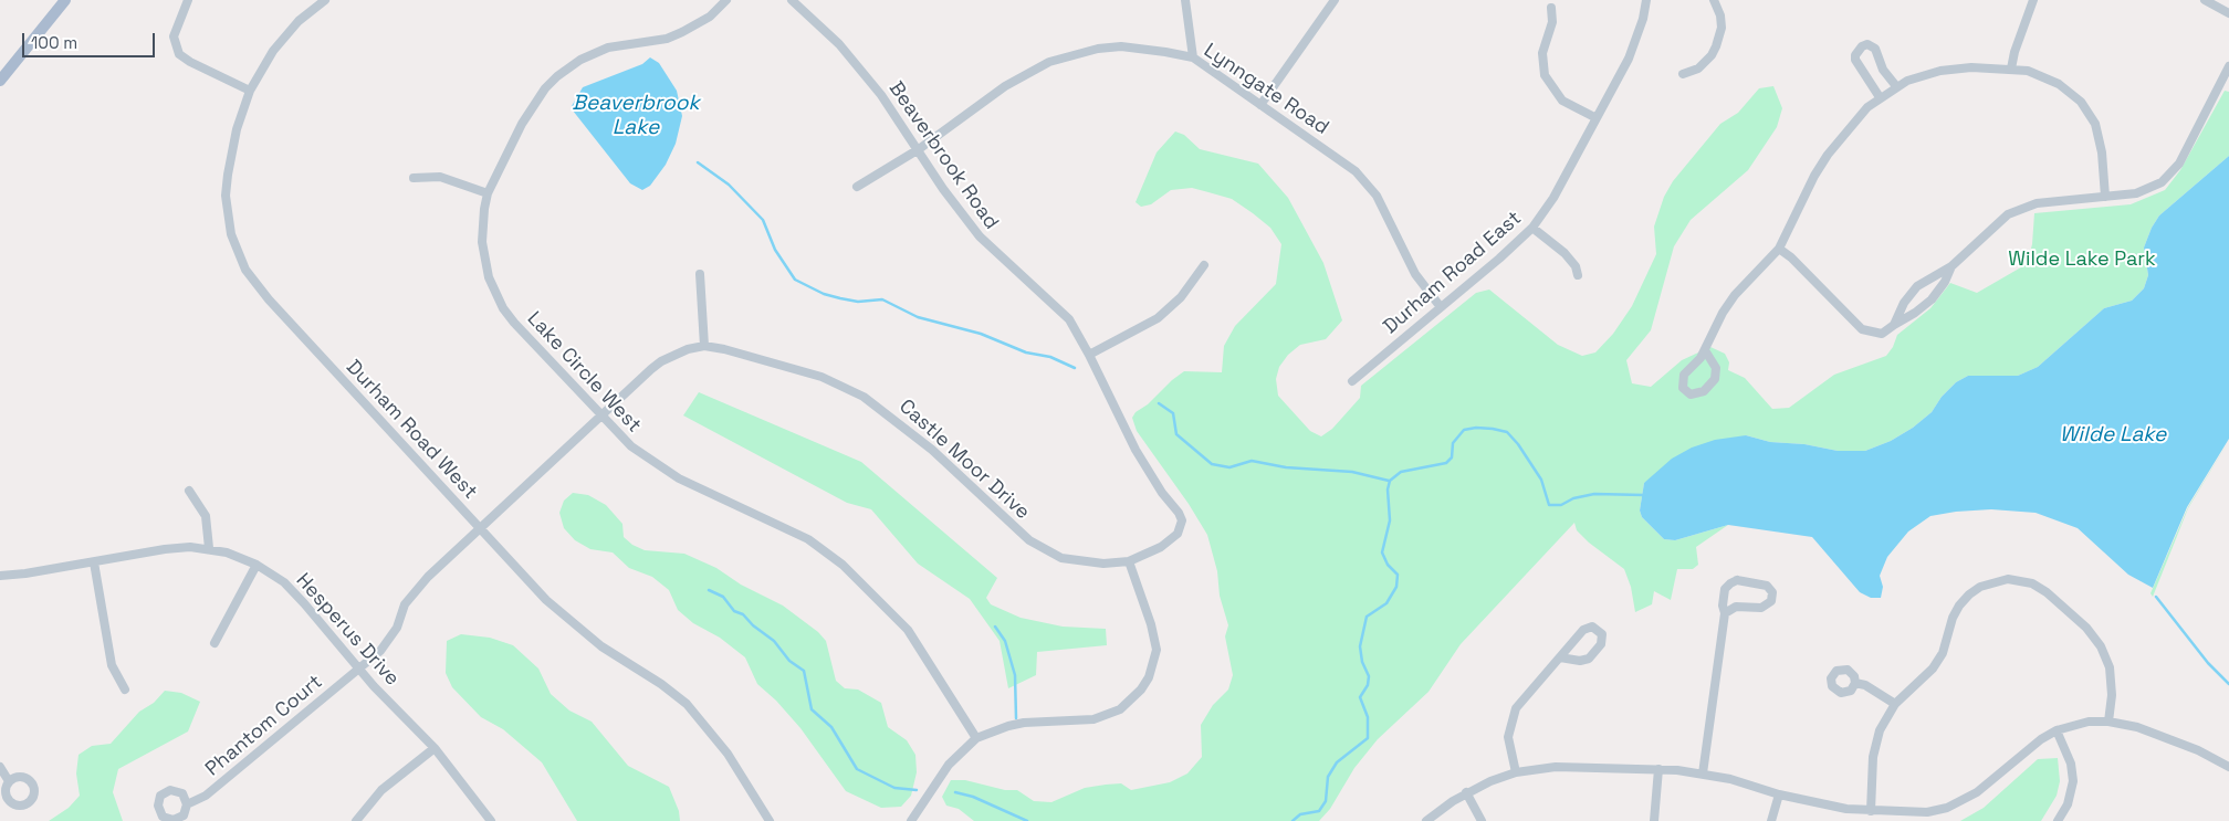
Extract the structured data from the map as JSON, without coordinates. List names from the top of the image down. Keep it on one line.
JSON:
{"streets":{"street":["Lynngate Road","Beaverbrook Road","Durham Road East","Lake Circle West","Durham Road West","Castle Moor Drive","Hesperus Drive","Phantom Court"]},"crossings":[["Lynngate Road","Beaverbrook Road"],["Lynngate Road","Durham Road East"],["Beaverbrook Road","Castle Moor Drive"],["Hesperus Drive","Phantom Court"]],"water":["Beaverbrook Lake","Wilde Lake"],"parks":["Wilde Lake Park"],"scale_bar":"100 m"}
